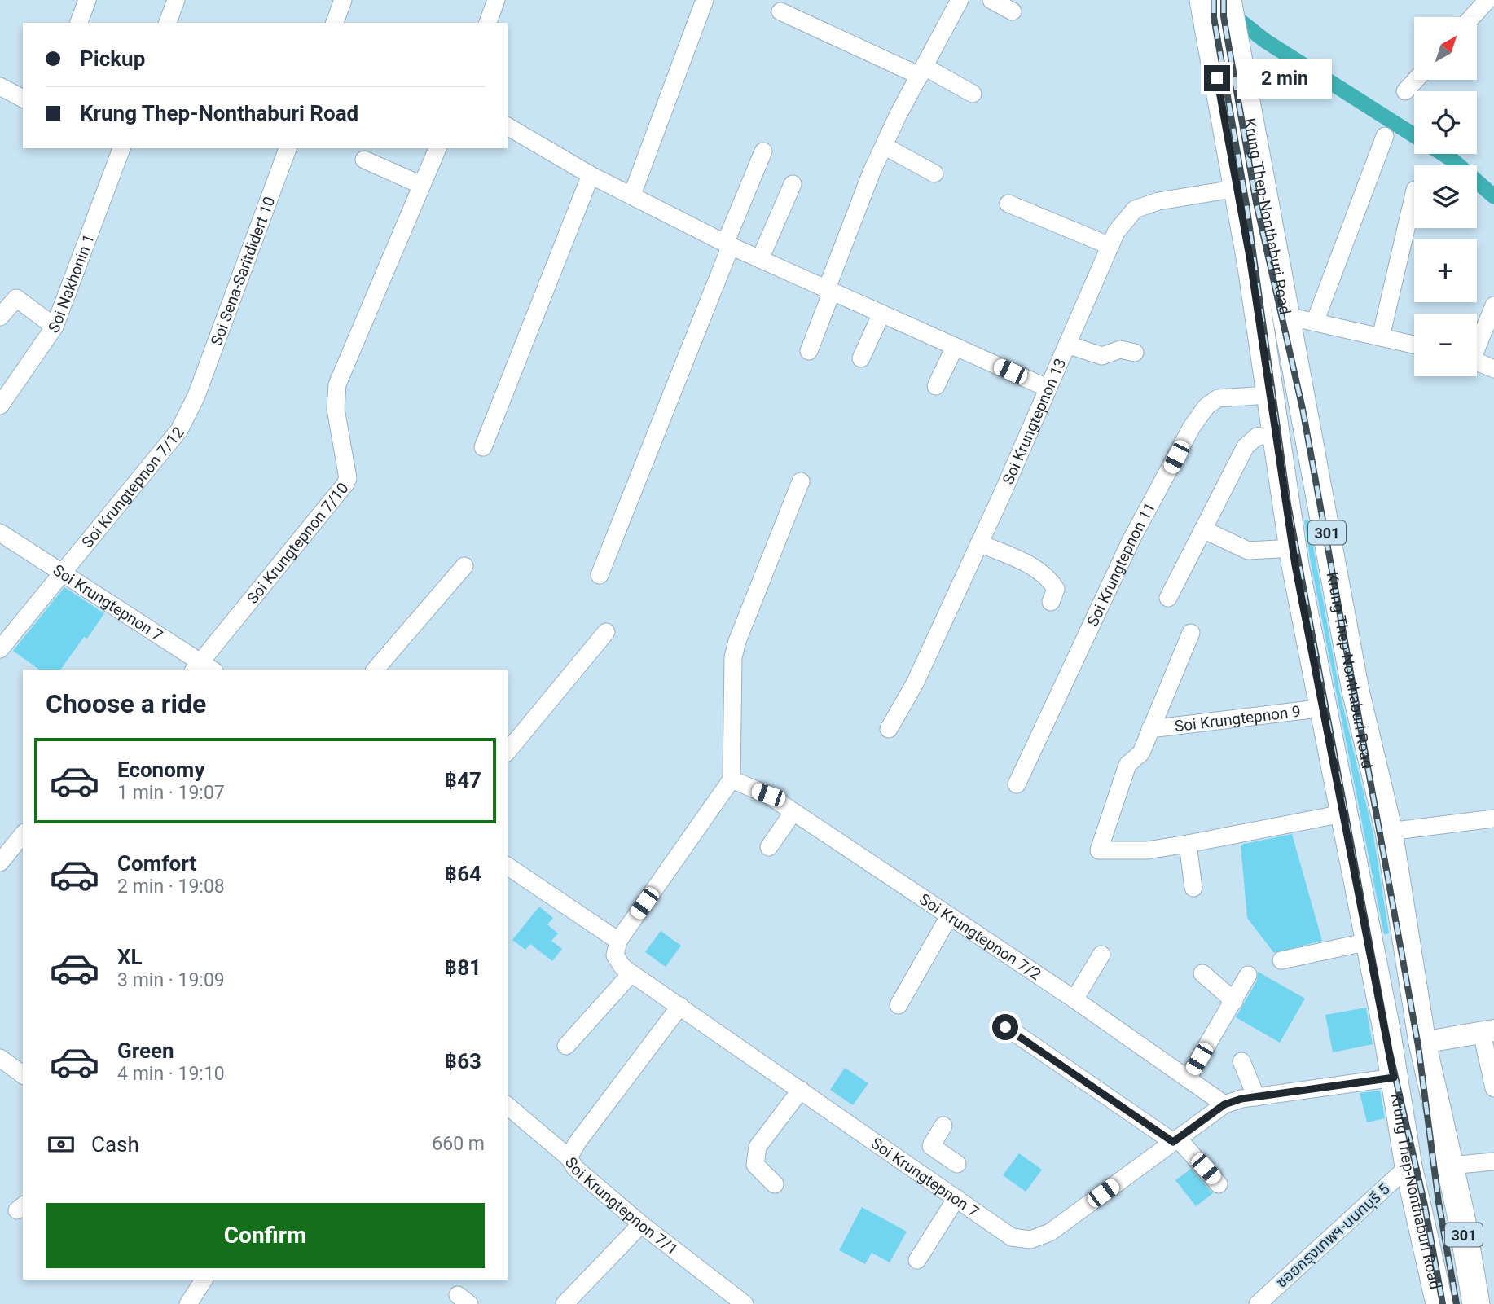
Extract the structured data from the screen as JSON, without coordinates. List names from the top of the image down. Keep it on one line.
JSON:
{"streets":{"main road":["Krung Thep-Nonthaburi Road","301"],"street":["Soi Sena-Saritdidert 10","Soi Nakhonin 1","Soi Krungtepnon 13","Soi Krungtepnon 7/12","Soi Krungtepnon 7/10","Soi Krungtepnon 11","Soi Krungtepnon 7","Soi Krungtepnon 9","Soi Krungtepnon 7/2","Soi Krungtepnon 7/1","ซอยกรุงเทพฯ-นนทบุรี 5"]},"crossings":[["Krung Thep-Nonthaburi Road","Soi Krungtepnon 13"],["Krung Thep-Nonthaburi Road","Soi Krungtepnon 11"],["Krung Thep-Nonthaburi Road","Soi Krungtepnon 7"],["Krung Thep-Nonthaburi Road","Soi Krungtepnon 9"],["Krung Thep-Nonthaburi Road","ซอยกรุงเทพฯ-นนทบุรี 5"],["Soi Sena-Saritdidert 10","Soi Krungtepnon 7/12"],["Soi Krungtepnon 7/12","Soi Krungtepnon 7"],["Soi Krungtepnon 7/10","Soi Krungtepnon 7"],["Soi Krungtepnon 7","Soi Krungtepnon 7/2"],["Soi Krungtepnon 7","Soi Krungtepnon 7/1"]],"north":"top right","page":{"map_buttons":["+","−"],"banner":["Pickup","Krung Thep-Nonthaburi Road"],"bubble":"2 min","heading":"Choose a ride","list":[{"name":"Economy","note":"1 min · 19:07","value":"฿47"},{"name":"Comfort","note":"2 min · 19:08","value":"฿64"},{"name":"XL","note":"3 min · 19:09","value":"฿81"},{"name":"Green","note":"4 min · 19:10","value":"฿63"}],"pay":["Cash","660 m"],"buttons":"Confirm"}}
